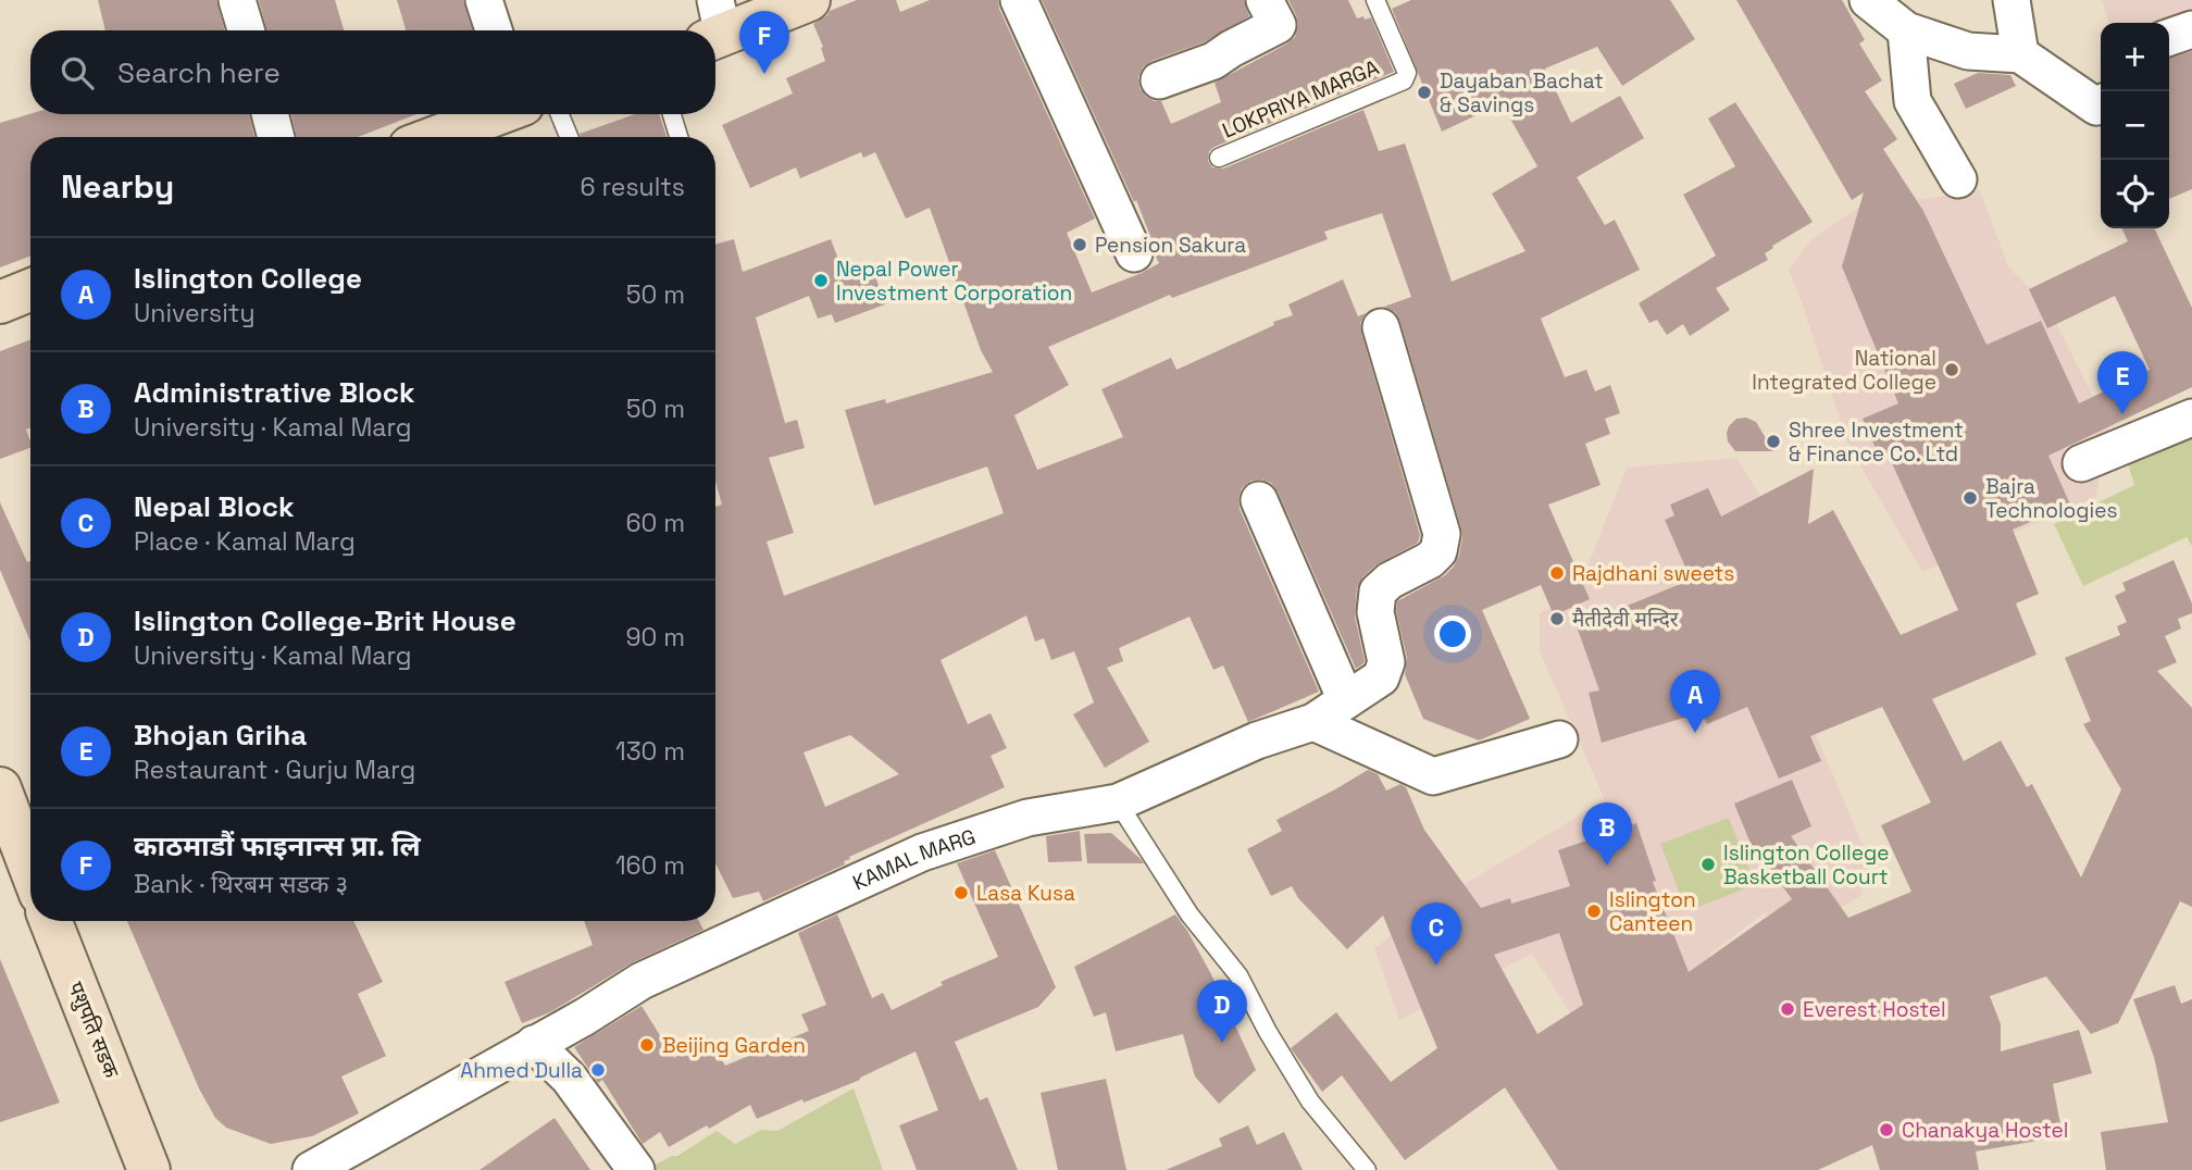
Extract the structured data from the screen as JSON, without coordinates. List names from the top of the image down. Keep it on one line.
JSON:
{"streets":{"main road":["पशुपति सडक"],"street":["KAMAL MARG"],"lane":["LOKPRIYA MARGA"]},"places":["Dayaban Bachat & Savings","Pension Sakura","Nepal Power Investment Corporation","National Integrated College","Shree Investment & Finance Co. Ltd","Bajra Technologies","Rajdhani sweets","मैतीदेवी मन्दिर","Islington College Basketball Court","Lasa Kusa","Islington Canteen","Everest Hostel","Beijing Garden","Ahmed Dulla","Chanakya Hostel"],"page":{"pins":["F","E","A","B","C","D"],"map_buttons":["+","−"],"search":"Search here","heading":["Nearby","6 results"],"list":[{"mark":"A","name":"Islington College","note":"University","value":"50 m"},{"mark":"B","name":"Administrative Block","note":"University · Kamal Marg","value":"50 m"},{"mark":"C","name":"Nepal Block","note":"Place · Kamal Marg","value":"60 m"},{"mark":"D","name":"Islington College-Brit House","note":"University · Kamal Marg","value":"90 m"},{"mark":"E","name":"Bhojan Griha","note":"Restaurant · Gurju Marg","value":"130 m"},{"mark":"F","name":"काठमाडौं फाइनान्स प्रा. लि","note":"Bank · थिरबम सडक ३","value":"160 m"}]}}
